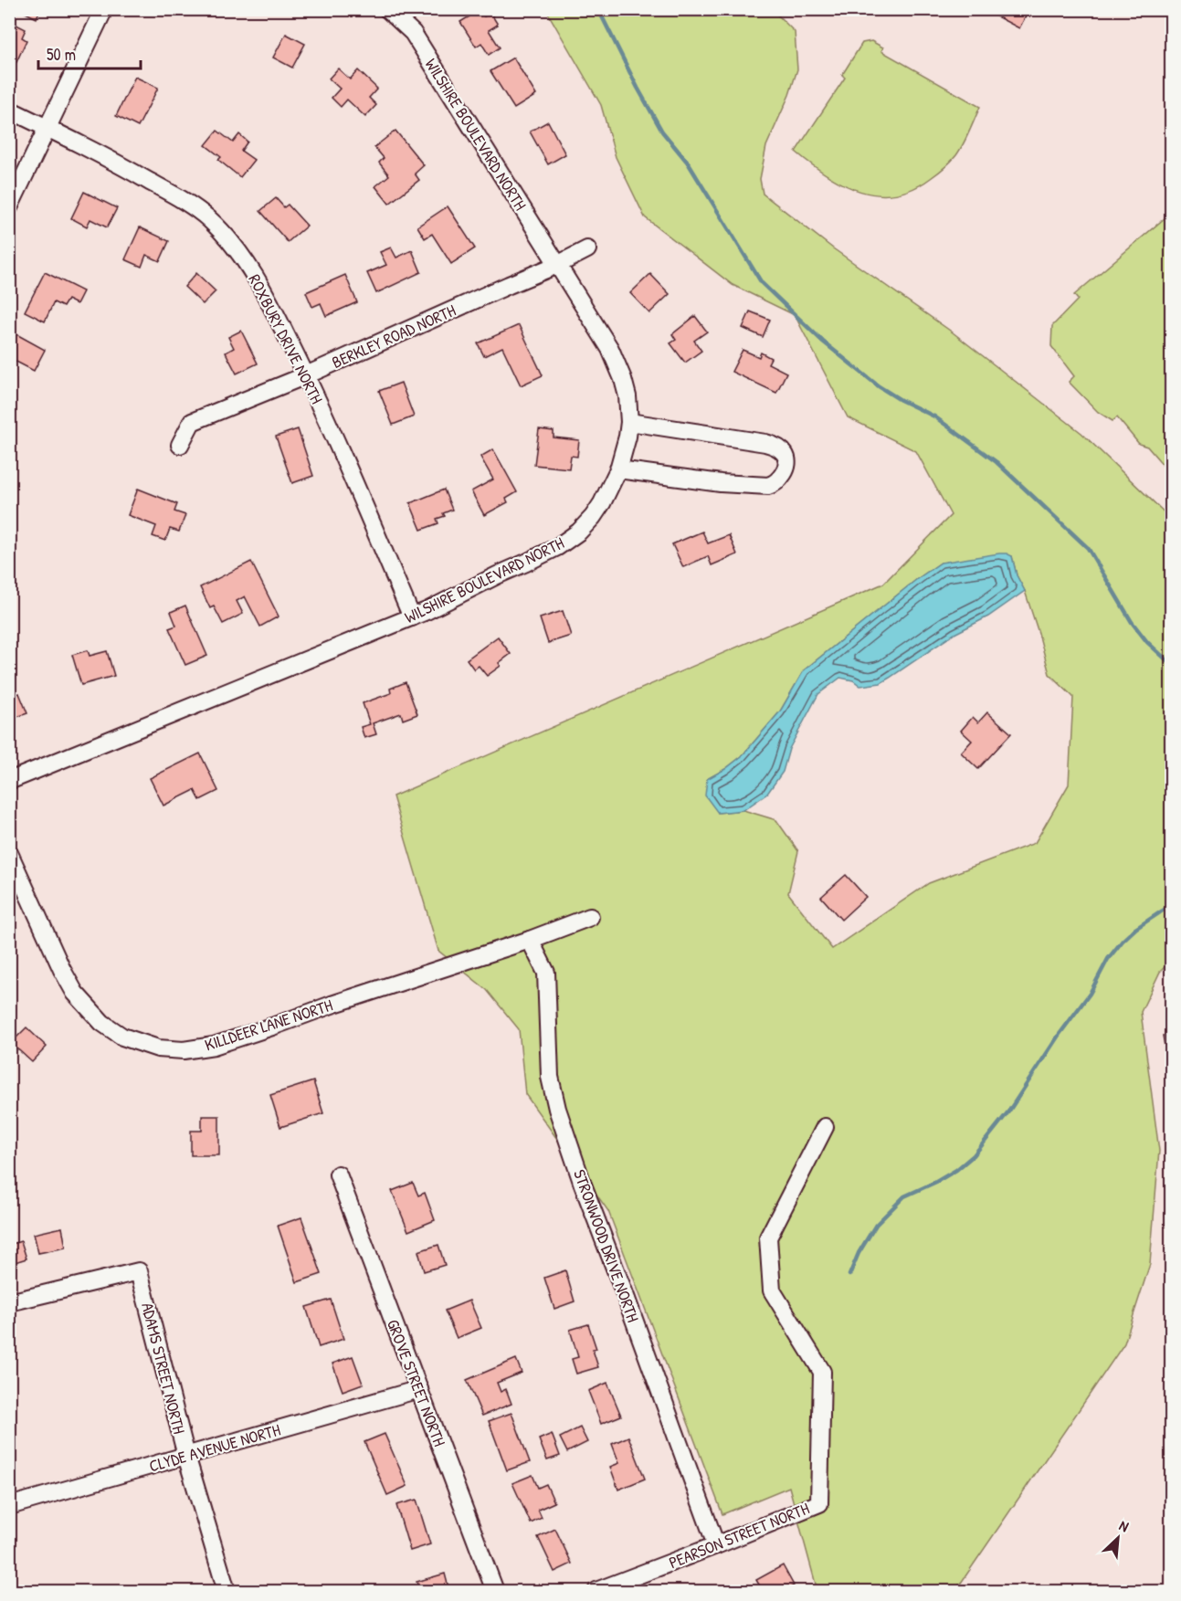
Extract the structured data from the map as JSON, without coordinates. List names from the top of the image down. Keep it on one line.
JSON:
{"streets":{"street":["WILSHIRE BOULEVARD NORTH","BERKLEY ROAD NORTH","ROXBURY DRIVE NORTH","KILLDEER LANE NORTH","STRONWOOD DRIVE NORTH","ADAMS STREET NORTH","GROVE STREET NORTH","CLYDE AVENUE NORTH","PEARSON STREET NORTH"]},"crossings":[["WILSHIRE BOULEVARD NORTH","BERKLEY ROAD NORTH"],["WILSHIRE BOULEVARD NORTH","ROXBURY DRIVE NORTH"],["BERKLEY ROAD NORTH","ROXBURY DRIVE NORTH"],["KILLDEER LANE NORTH","STRONWOOD DRIVE NORTH"],["STRONWOOD DRIVE NORTH","PEARSON STREET NORTH"],["ADAMS STREET NORTH","CLYDE AVENUE NORTH"],["GROVE STREET NORTH","CLYDE AVENUE NORTH"]],"scale_bar":"50 m","north":"top right"}
